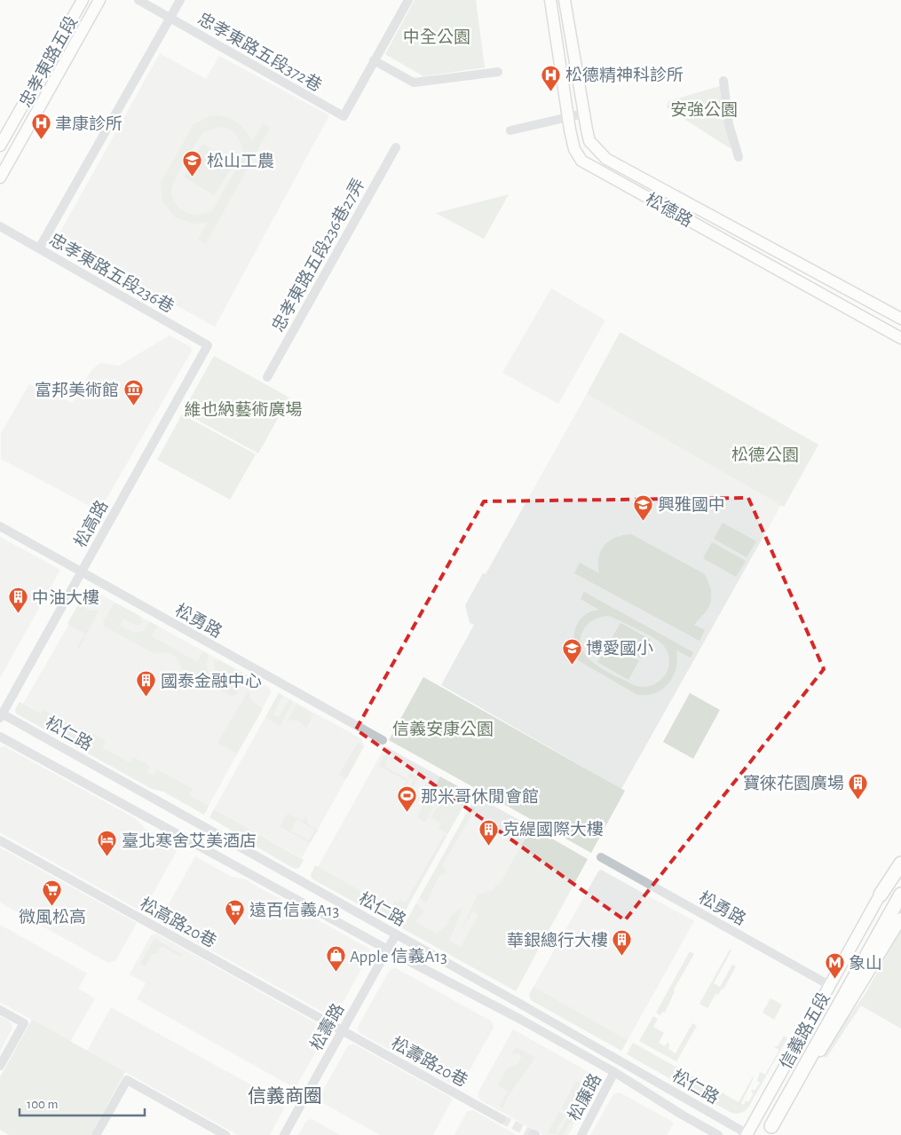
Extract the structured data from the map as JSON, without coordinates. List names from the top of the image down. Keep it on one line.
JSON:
{"streets":{"main road":["忠孝東路五段","松德路","信義路五段"],"street":["忠孝東路五段372巷","忠孝東路五段236巷27弄","忠孝東路五段236巷","松高路","松勇路","松仁路","松高路20巷","松壽路","松壽路20巷","松廉路"]},"crossings":[["忠孝東路五段236巷","松高路"],["松高路","松勇路"],["松高路","松仁路"],["松勇路","信義路五段"],["松仁路","松壽路"],["松仁路","信義路五段"],["松仁路","松廉路"],["松高路20巷","松壽路"],["松高路20巷","松壽路20巷"],["松壽路","松壽路20巷"]],"districts":["信義商圈"],"parks":["中全公園","安強公園","維也納藝術廣場","松德公園","信義安康公園"],"places":{"hospital":["松德精神科診所","聿康診所"],"school or university":["松山工農","興雅國中","博愛國小"],"museum":["富邦美術館"],"building":["中油大樓","國泰金融中心","寶徠花園廣場","克緹國際大樓","華銀總行大樓"],"sports":["那米哥休閒會館"],"hotel":["臺北寒舍艾美酒店"],"supermarket":["微風松高","遠百信義A13"],"shop":["Apple 信義A13"],"metro station":["象山"]},"scale_bar":"100 m"}
